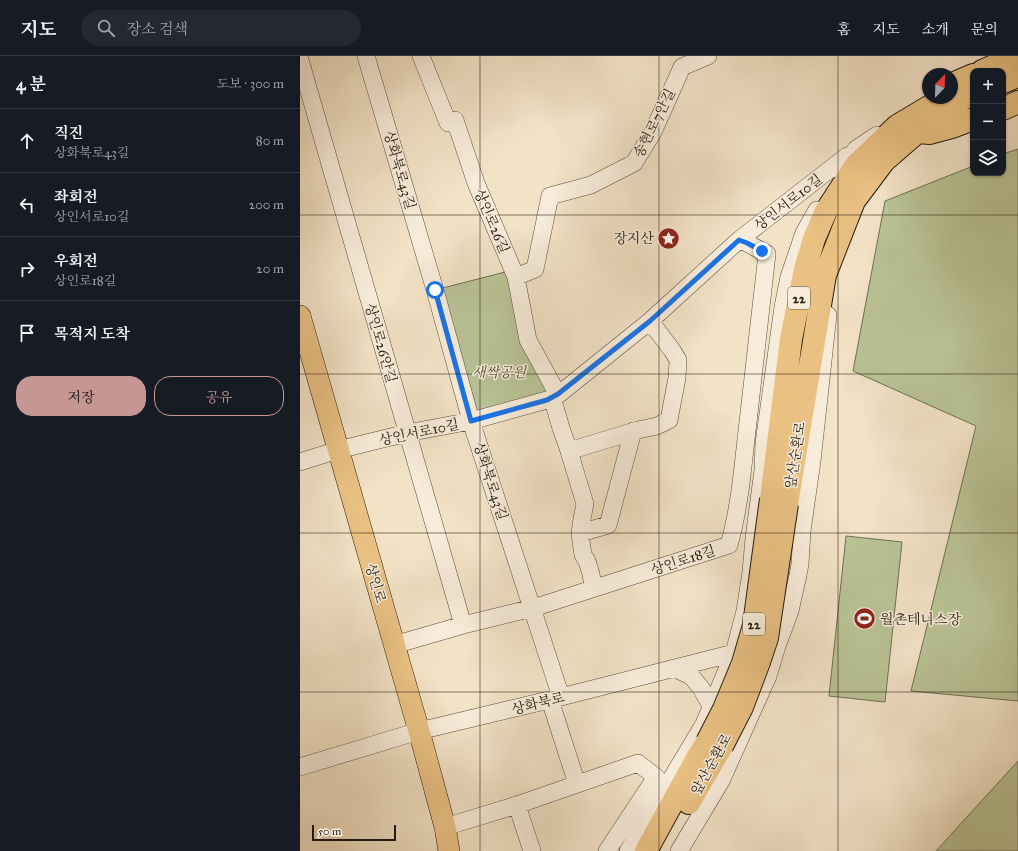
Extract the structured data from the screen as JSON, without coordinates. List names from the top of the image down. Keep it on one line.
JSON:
{"streets":{"highway":["22","앞산순환로"],"main road":["상인로"],"street":["송현로7안길","상화북로43길","상인서로10길","상인로26길","상인로26안길","상인로18길","상화북로"]},"crossings":[["송현로7안길","상인로26길"],["상화북로43길","상인서로10길"],["상화북로43길","상인로18길"],["상화북로43길","상화북로"],["상인서로10길","상인로26길"],["상인서로10길","상인로26안길"],["상인서로10길","앞산순환로"],["상인서로10길","상인로18길"],["상인서로10길","상인로"],["상인로26길","상인로18길"],["상인로26안길","상인로18길"],["상인로18길","상인로"],["상인로","상화북로"]],"parks":["새싹공원"],"places":{"place":["장지산"],"sports":["월촌테니스장"]},"scale_bar":"50 m","north":"top right","page":{"header":"지도","search":"장소 검색","nav":["홈","지도","소개","문의"],"heading":["4 분","도보 · 300 m"],"map_buttons":["+","−"],"list":[["직진","상화북로43길","80 m"],["좌회전","상인서로10길","200 m"],["우회전","상인로18길","20 m"],"목적지 도착"],"buttons":["저장","공유"],"scale":"50 m"}}
